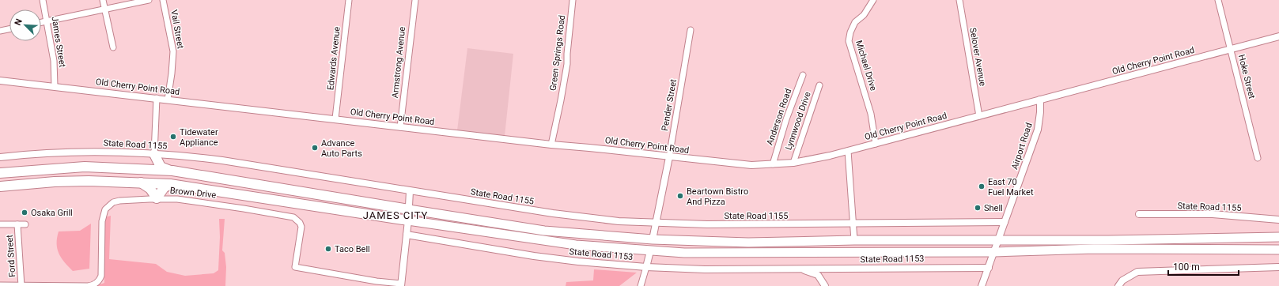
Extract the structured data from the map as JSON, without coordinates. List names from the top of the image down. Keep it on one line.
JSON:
{"streets":{"street":["Vail Street","James Street","Green Springs Road","Selover Avenue","Edwards Avenue","Old Cherry Point Road","Armstrong Avenue","Michael Drive","Hoke Street","Pender Street","Anderson Road","Lynnwood Drive","State Road 1155","Airport Road","Brown Drive","State Road 1153","Ford Street"]},"crossings":[["Vail Street","Old Cherry Point Road"],["James Street","Old Cherry Point Road"],["Green Springs Road","Old Cherry Point Road"],["Selover Avenue","Old Cherry Point Road"],["Edwards Avenue","Old Cherry Point Road"],["Old Cherry Point Road","Armstrong Avenue"],["Old Cherry Point Road","Michael Drive"],["Old Cherry Point Road","Hoke Street"],["Old Cherry Point Road","Pender Street"],["Old Cherry Point Road","Anderson Road"],["Old Cherry Point Road","Lynnwood Drive"],["Old Cherry Point Road","Airport Road"],["Pender Street","State Road 1155"],["State Road 1155","Airport Road"],["Airport Road","State Road 1153"],["Brown Drive","Ford Street"]],"districts":["JAMES CITY"],"places":["Tidewater Appliance","Advance Auto Parts","East 70 Fuel Market","Beartown Bistro And Pizza","Shell","Osaka Grill","Taco Bell"],"scale_bar":"100 m","north":"top left"}
